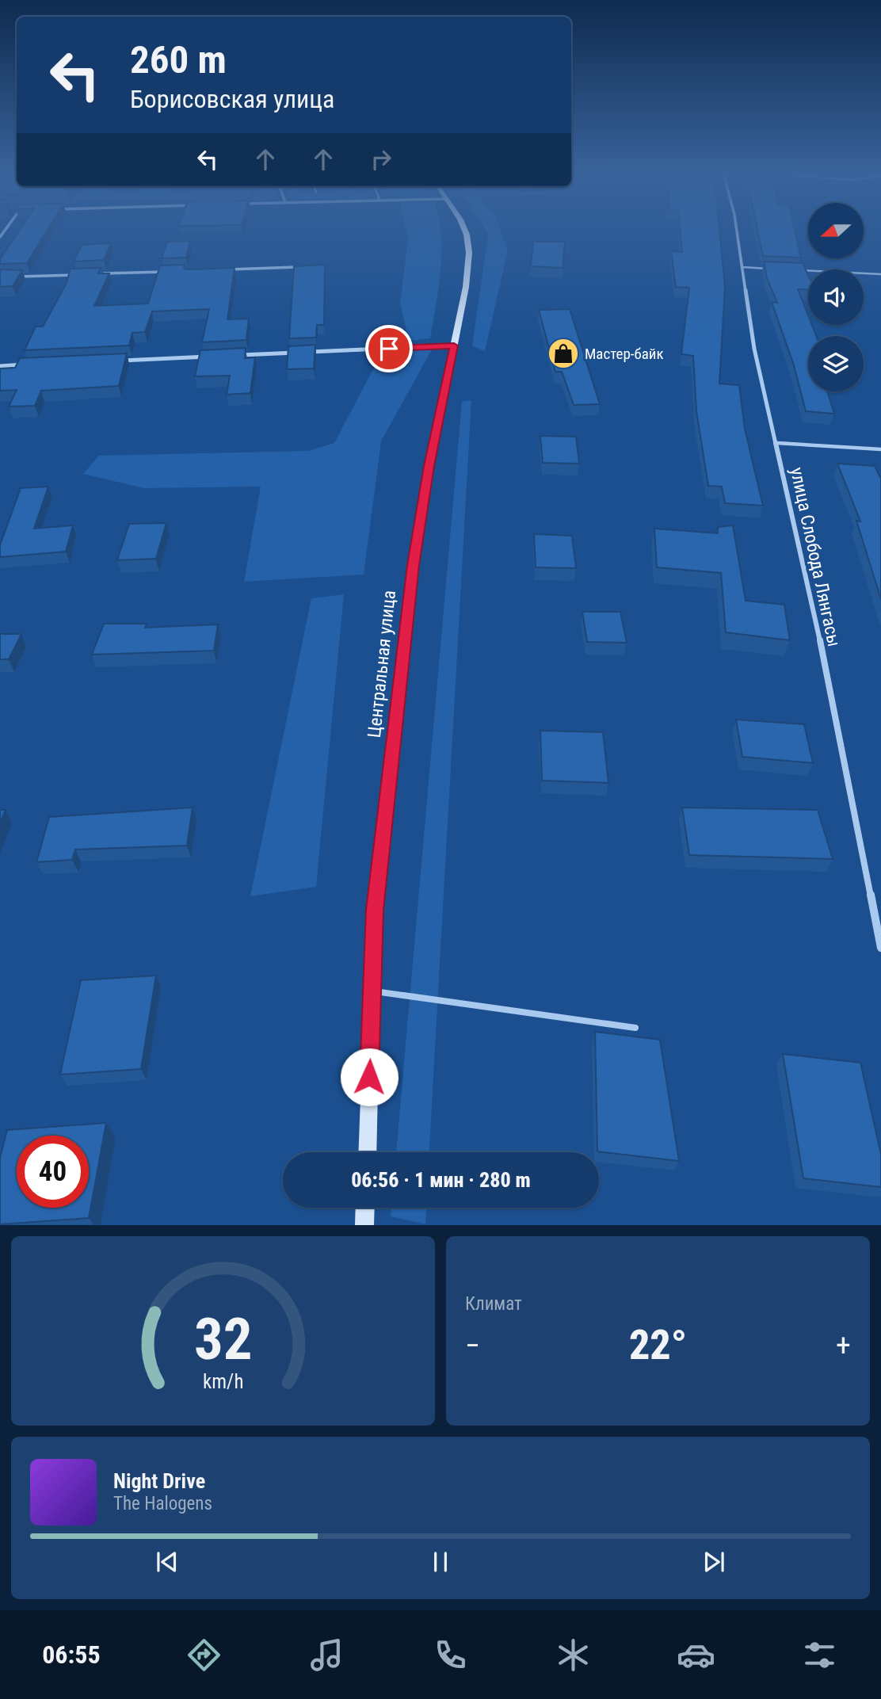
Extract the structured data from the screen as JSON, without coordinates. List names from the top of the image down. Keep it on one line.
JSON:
{"streets":{"street":["улица Слобода Лянгасы","Центральная улица"]},"places":{"shop":["Мастер-байк"]},"north":"left","page":{"turn":["260 m","Борисовская улица"],"limit":"40","trip":"06:56 · 1 мин · 280 m","tile":"Климат","heat":["−","22°","+"],"song":["Night Drive","The Halogens"],"tabs":"06:55","gauge":["32","km/h"]}}
